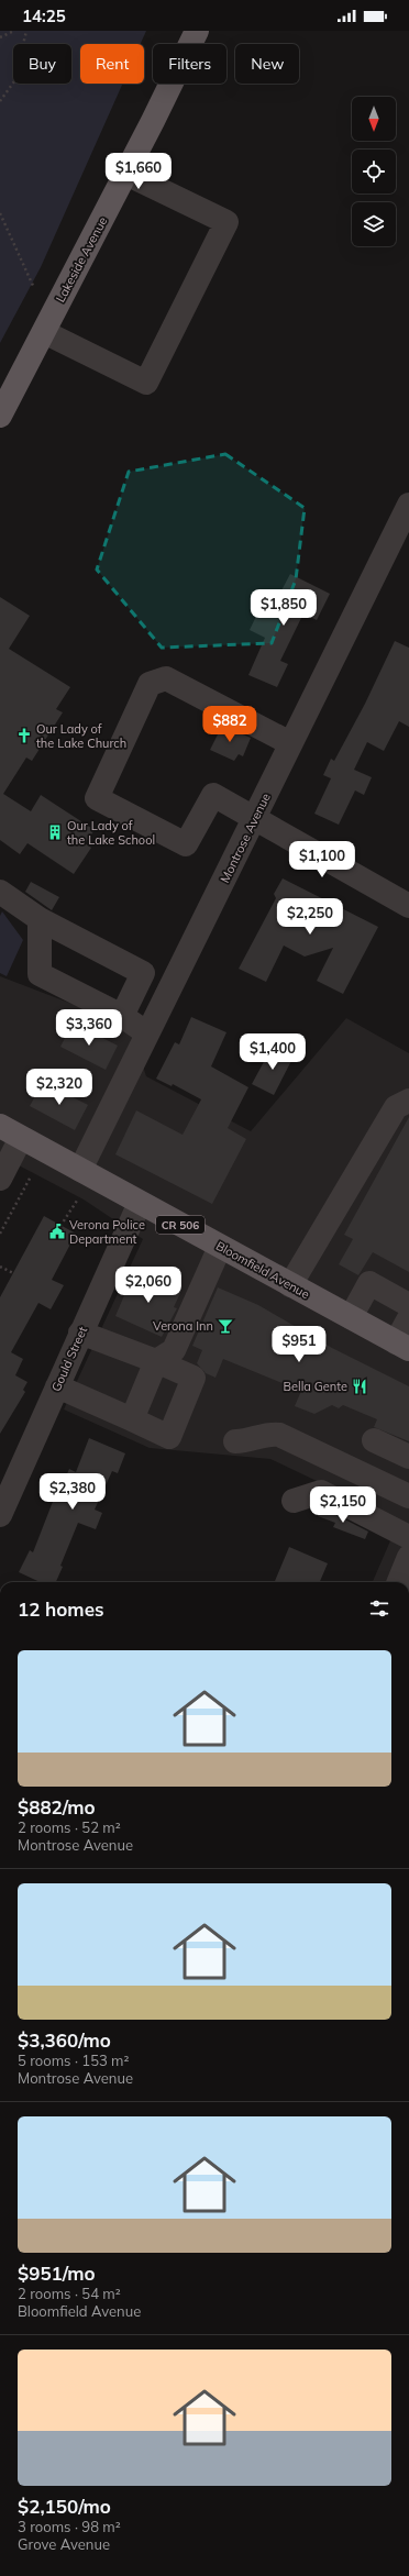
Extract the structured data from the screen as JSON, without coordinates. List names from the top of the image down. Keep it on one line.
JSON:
{"streets":{"main road":["Lakeside Avenue","CR 506","Bloomfield Avenue"],"street":["Montrose Avenue","Gould Street"]},"crossings":[["Montrose Avenue","Bloomfield Avenue"],["Bloomfield Avenue","Gould Street"]],"places":{"church":["Our Lady of the Lake Church"],"building":["Our Lady of the Lake School"],"public building":["Verona Police Department"],"bar":["Verona Inn"],"restaurant":["Bella Gente"]},"north":"bottom","page":{"status":"14:25","chip":["Buy","Rent","Filters","New"],"price":["$1,660","$1,850","$882","$1,100","$2,250","$3,360","$1,400","$2,320","$2,060","$951","$2,380","$2,150"],"heading":"12 homes","list":[{"name":"$882/mo","note":"2 rooms · 52 m² · Montrose Avenue"},{"name":"$3,360/mo","note":"5 rooms · 153 m² · Montrose Avenue"},{"name":"$951/mo","note":"2 rooms · 54 m² · Bloomfield Avenue"},{"name":"$2,150/mo","note":"3 rooms · 98 m² · Grove Avenue"}]}}
